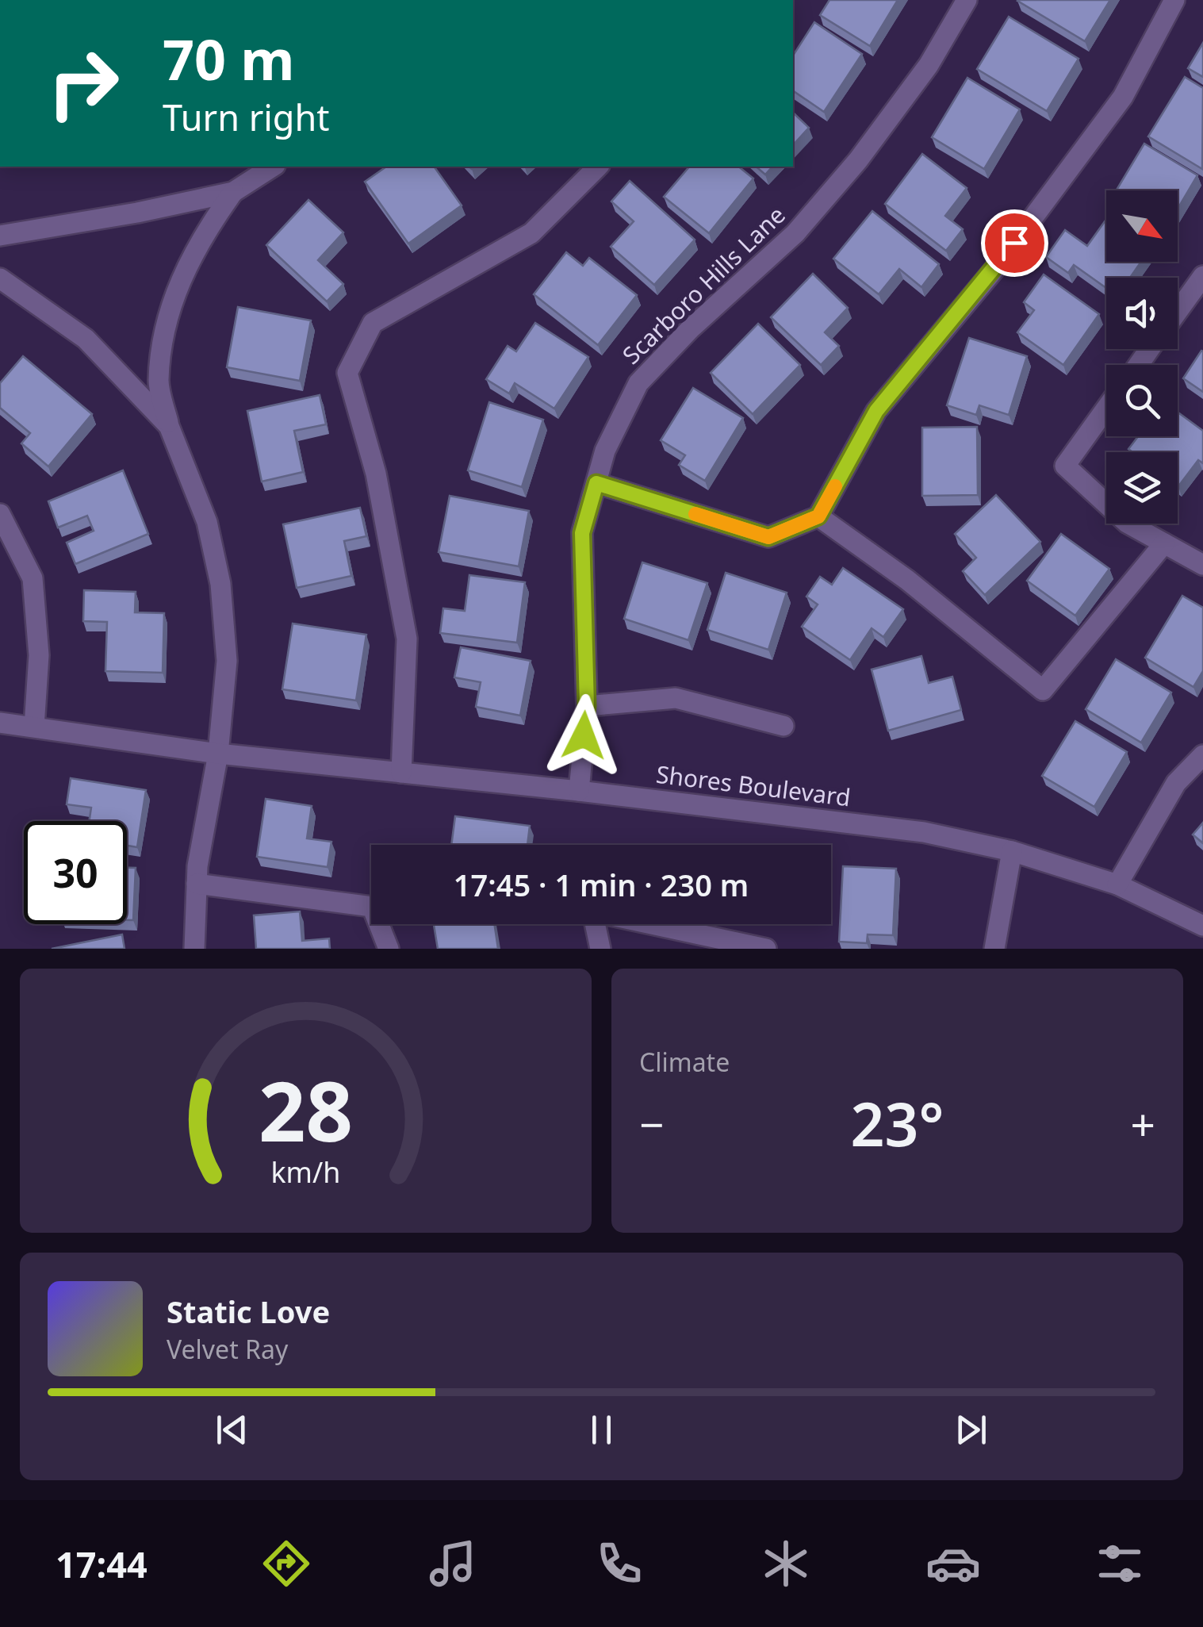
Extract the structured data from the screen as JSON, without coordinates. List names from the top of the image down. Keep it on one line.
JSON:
{"streets":{"street":["Scarboro Hills Lane","Shores Boulevard"]},"crossings":[["Scarboro Hills Lane","Shores Boulevard"]],"north":"bottom right","page":{"turn":["70 m","Turn right"],"limit":"30","trip":"17:45 · 1 min · 230 m","tile":"Climate","heat":["−","23°","+"],"song":["Static Love","Velvet Ray"],"tabs":"17:44","gauge":["28","km/h"]}}
